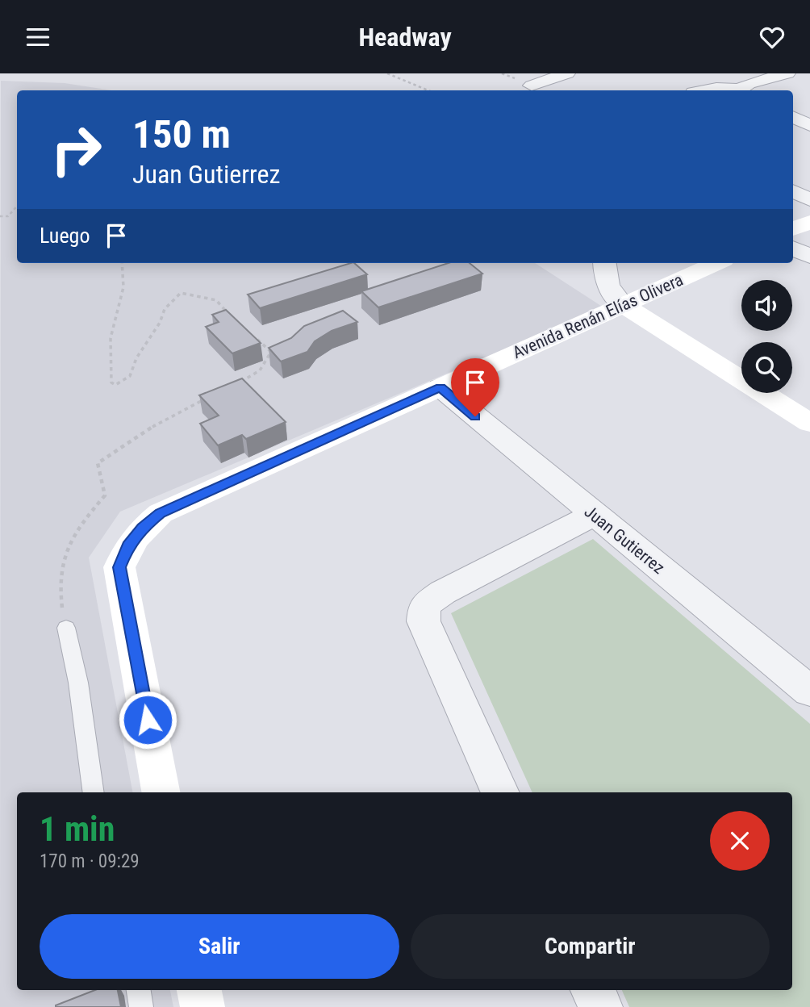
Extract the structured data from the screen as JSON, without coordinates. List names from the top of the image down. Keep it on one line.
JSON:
{"streets":{"street":["Avenida Renán Elías Olivera","Juan Gutierrez"]},"crossings":[["Avenida Renán Elías Olivera","Juan Gutierrez"]],"page":{"header":"Headway","turn":["150 m","Juan Gutierrez"],"then":"Luego","heading":["1 min","170 m · 09:29"],"buttons":["Salir","Compartir"]}}
